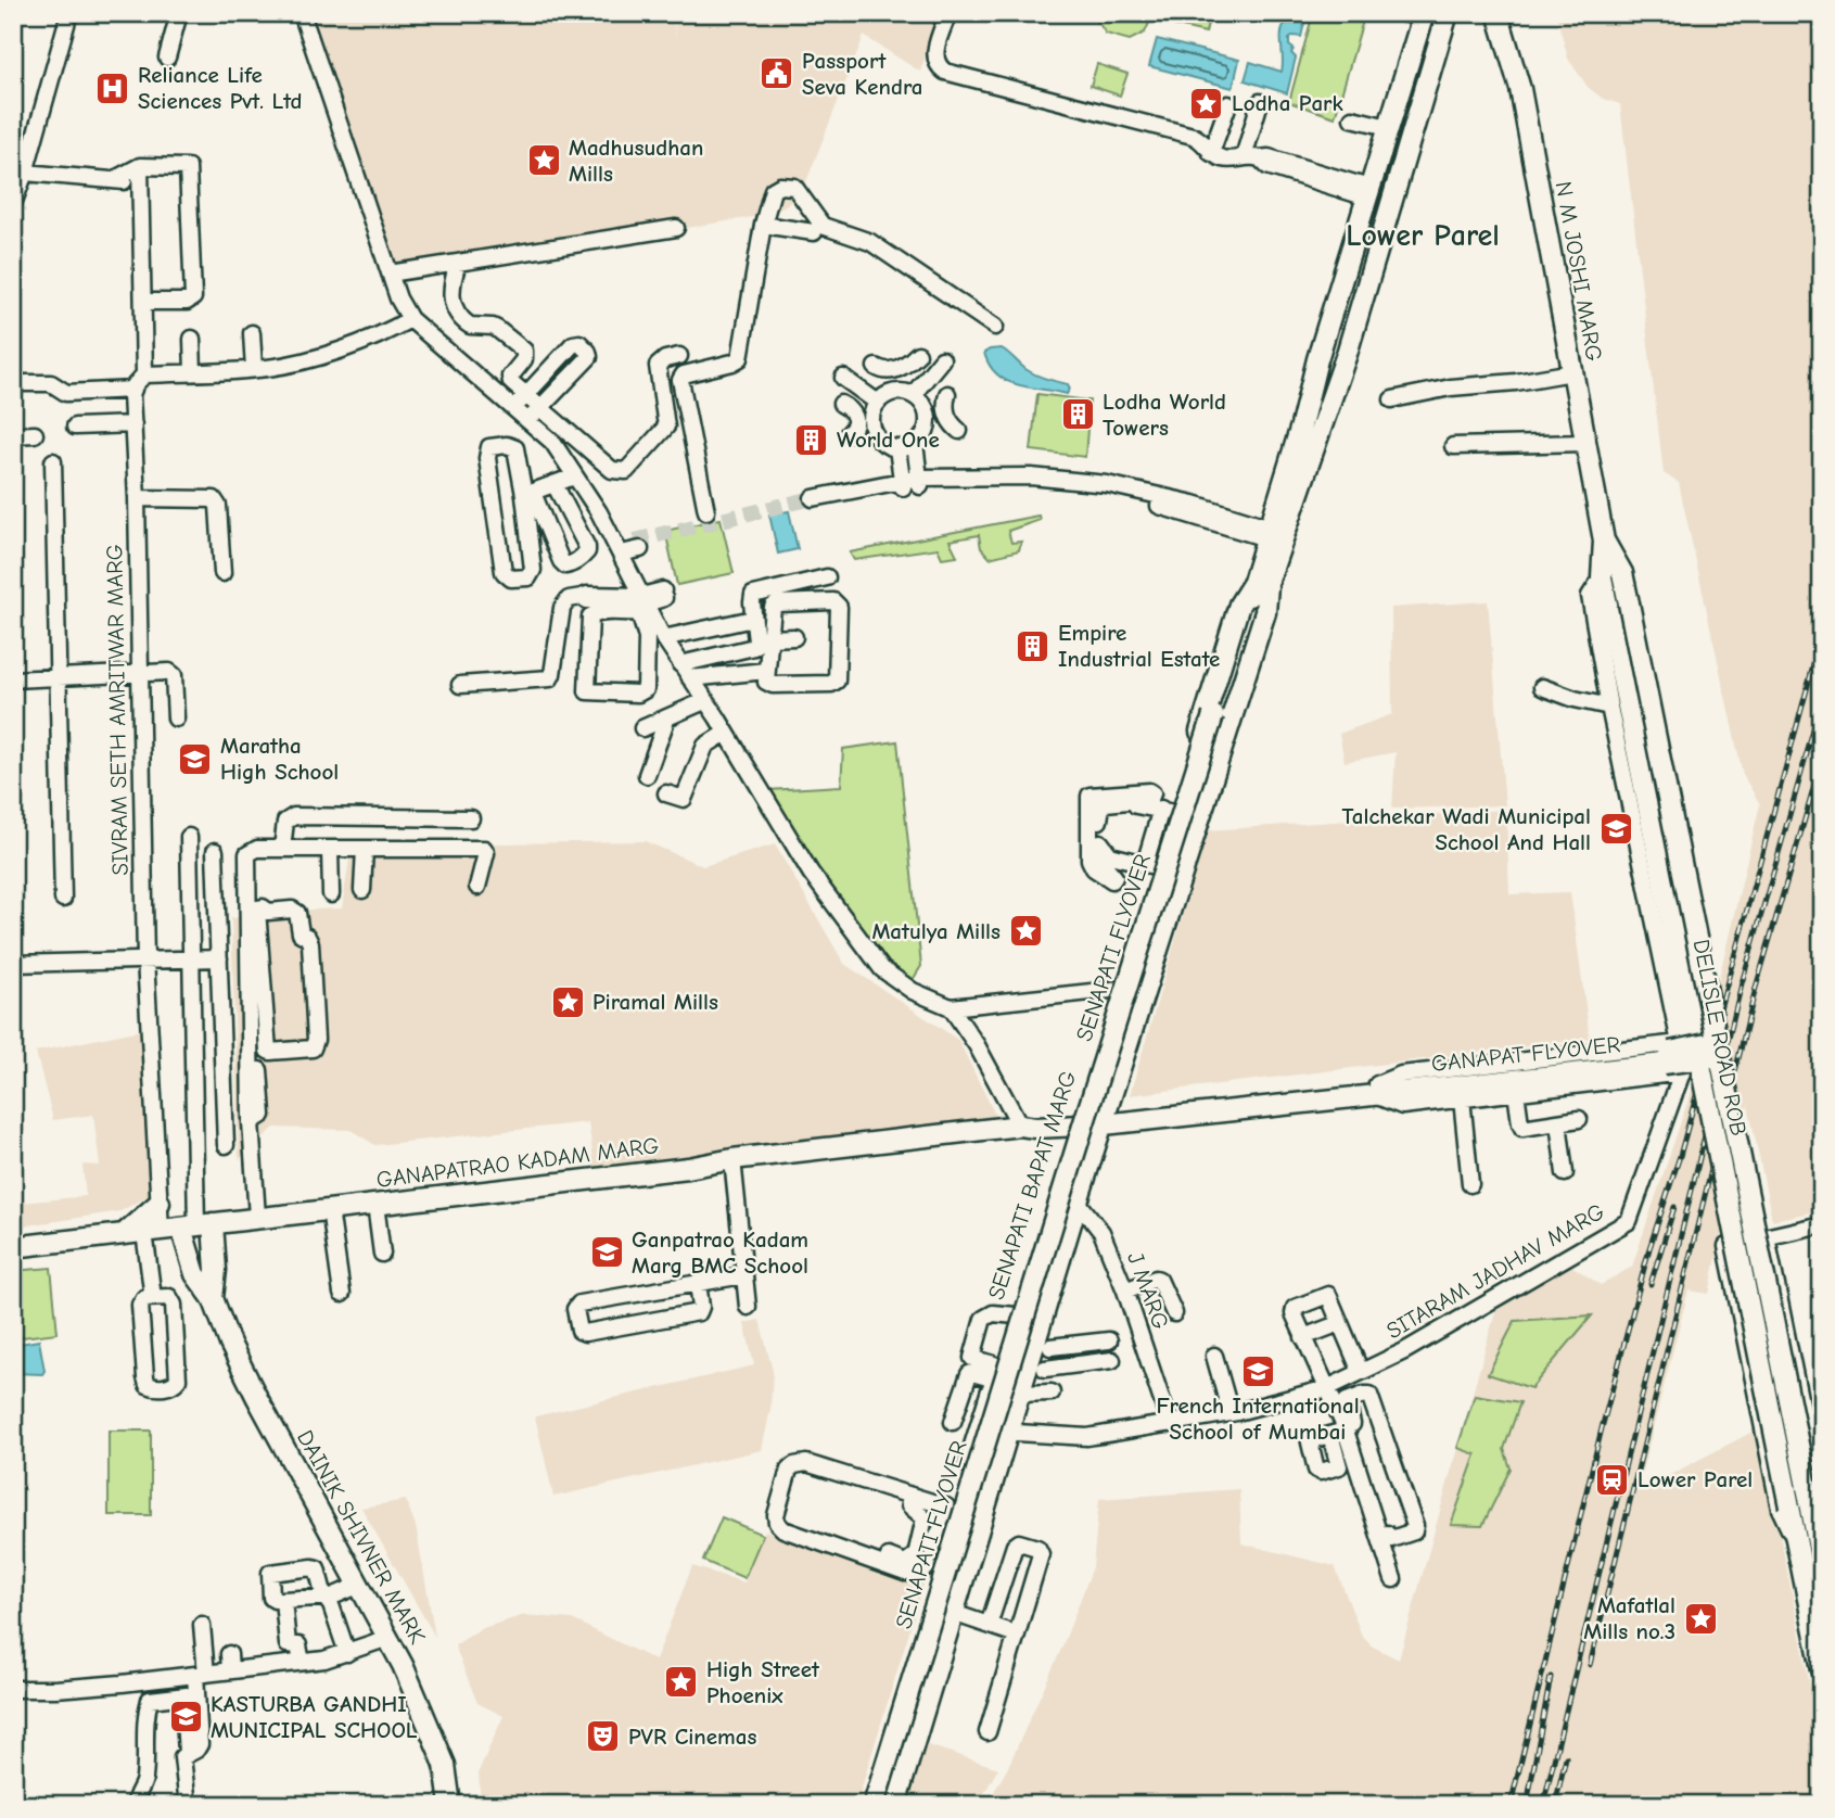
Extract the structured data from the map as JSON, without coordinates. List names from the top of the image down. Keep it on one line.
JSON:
{"streets":{"main road":["N M JOSHI MARG","SENAPATI FLYOVER","DELISLE ROAD ROB","GANAPAT FLYOVER","GANAPATRAO KADAM MARG","SENAPATI BAPAT MARG","DAINIK SHIVNER MARK"],"street":["SIVRAM SETH AMRITWAR MARG","SITARAM JADHAV MARG","J MARG"]},"crossings":[["N M JOSHI MARG","DELISLE ROAD ROB"],["SIVRAM SETH AMRITWAR MARG","GANAPATRAO KADAM MARG"],["SENAPATI FLYOVER","SENAPATI BAPAT MARG"],["DELISLE ROAD ROB","GANAPAT FLYOVER"],["GANAPAT FLYOVER","GANAPATRAO KADAM MARG"],["GANAPATRAO KADAM MARG","SENAPATI BAPAT MARG"],["SENAPATI BAPAT MARG","SITARAM JADHAV MARG"],["SITARAM JADHAV MARG","J MARG"]],"districts":["Lower Parel"],"places":{"public building":["Passport Seva Kendra"],"hospital":["Reliance Life Sciences Pvt. Ltd"],"place":["Lodha Park","Madhusudhan Mills","Matulya Mills","Piramal Mills","Mafatlal Mills no.3","High Street Phoenix"],"building":["Lodha World Towers","World One","Empire Industrial Estate"],"school or university":["Maratha High School","Talchekar Wadi Municipal School And Hall","Ganpatrao Kadam Marg BMC School","French International School of Mumbai","KASTURBA GANDHI MUNICIPAL SCHOOL"],"station":["Lower Parel"],"theatre":["PVR Cinemas"]}}
